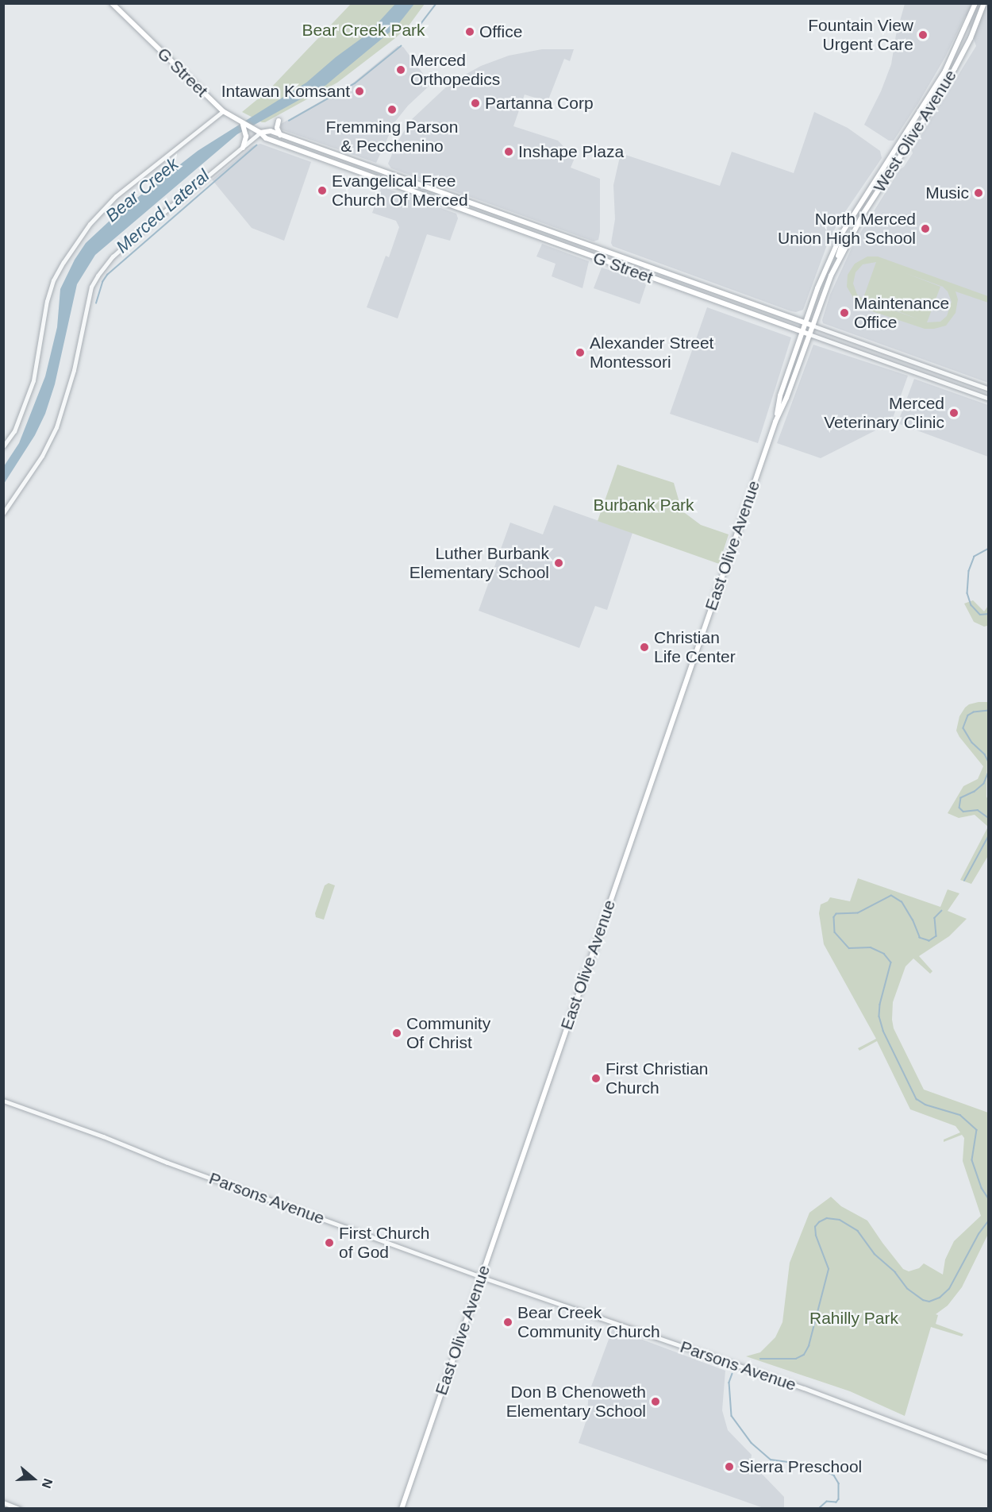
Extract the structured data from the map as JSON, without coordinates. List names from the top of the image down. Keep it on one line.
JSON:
{"streets":{"main road":["G Street","West Olive Avenue","East Olive Avenue"],"street":["Parsons Avenue"]},"crossings":[["G Street","West Olive Avenue"],["G Street","East Olive Avenue"],["West Olive Avenue","East Olive Avenue"],["East Olive Avenue","Parsons Avenue"]],"water":["Bear Creek","Merced Lateral"],"parks":["Bear Creek Park","Burbank Park","Rahilly Park"],"places":["Office","Fountain View Urgent Care","Merced Orthopedics","Intawan Komsant","Partanna Corp","Fremming Parson & Pecchenino","Inshape Plaza","Evangelical Free Church Of Merced","Music","North Merced Union High School","Maintenance Office","Alexander Street Montessori","Merced Veterinary Clinic","Luther Burbank Elementary School","Christian Life Center","Community Of Christ","First Christian Church","First Church of God","Bear Creek Community Church","Don B Chenoweth Elementary School","Sierra Preschool"],"north":"right"}
